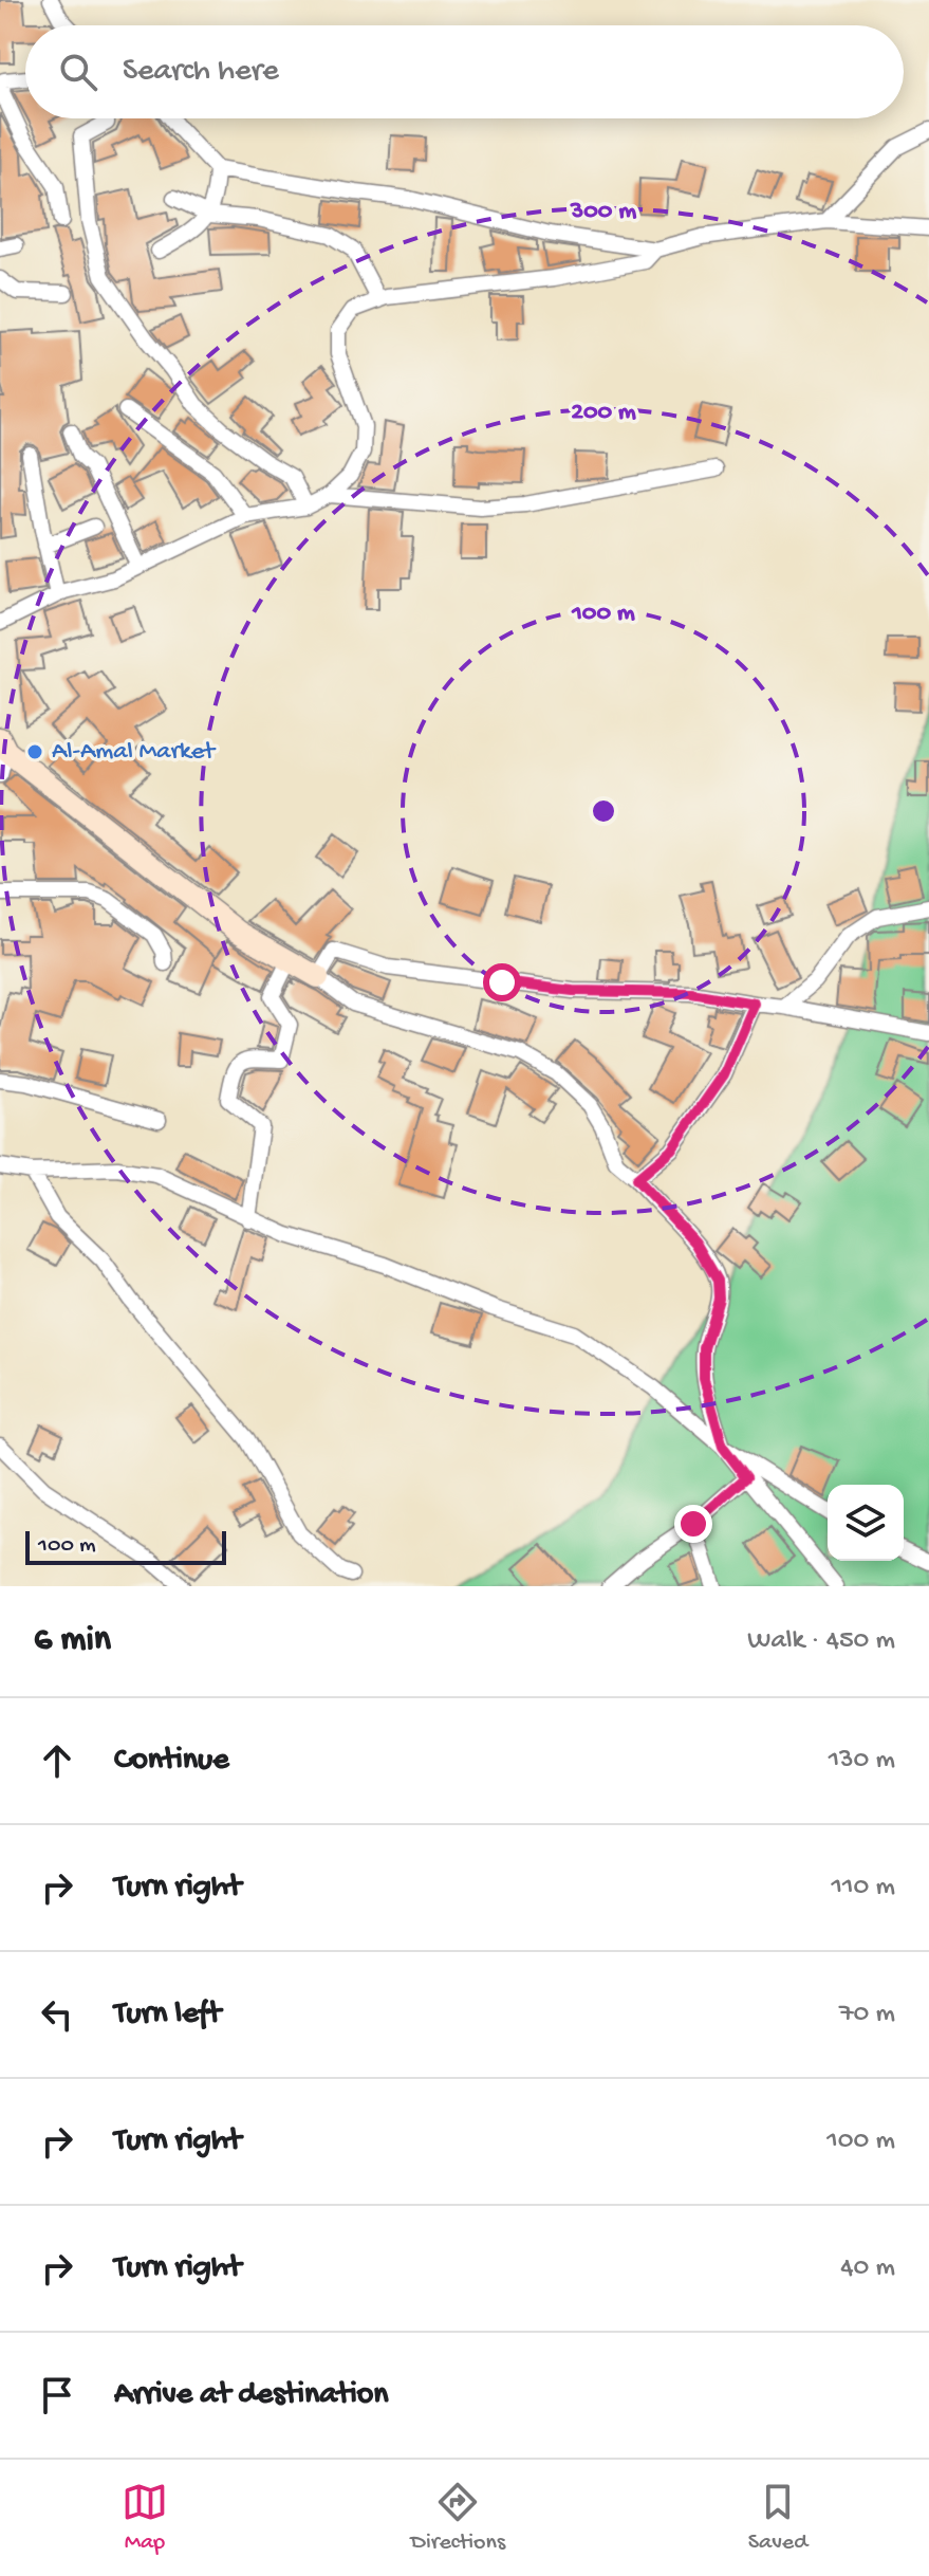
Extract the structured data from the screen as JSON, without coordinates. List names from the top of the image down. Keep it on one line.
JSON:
{"places":["Al-Amal Market"],"scale_bar":"100 m","page":{"search":"Search here","scale":"100 m","heading":["6 min","Walk · 450 m"],"list":[["Continue","130 m"],["Turn right","110 m"],["Turn left","70 m"],["Turn right","100 m"],["Turn right","40 m"],"Arrive at destination"],"nav":["Map","Directions","Saved"]},"rings":["300 m","200 m","100 m"]}
